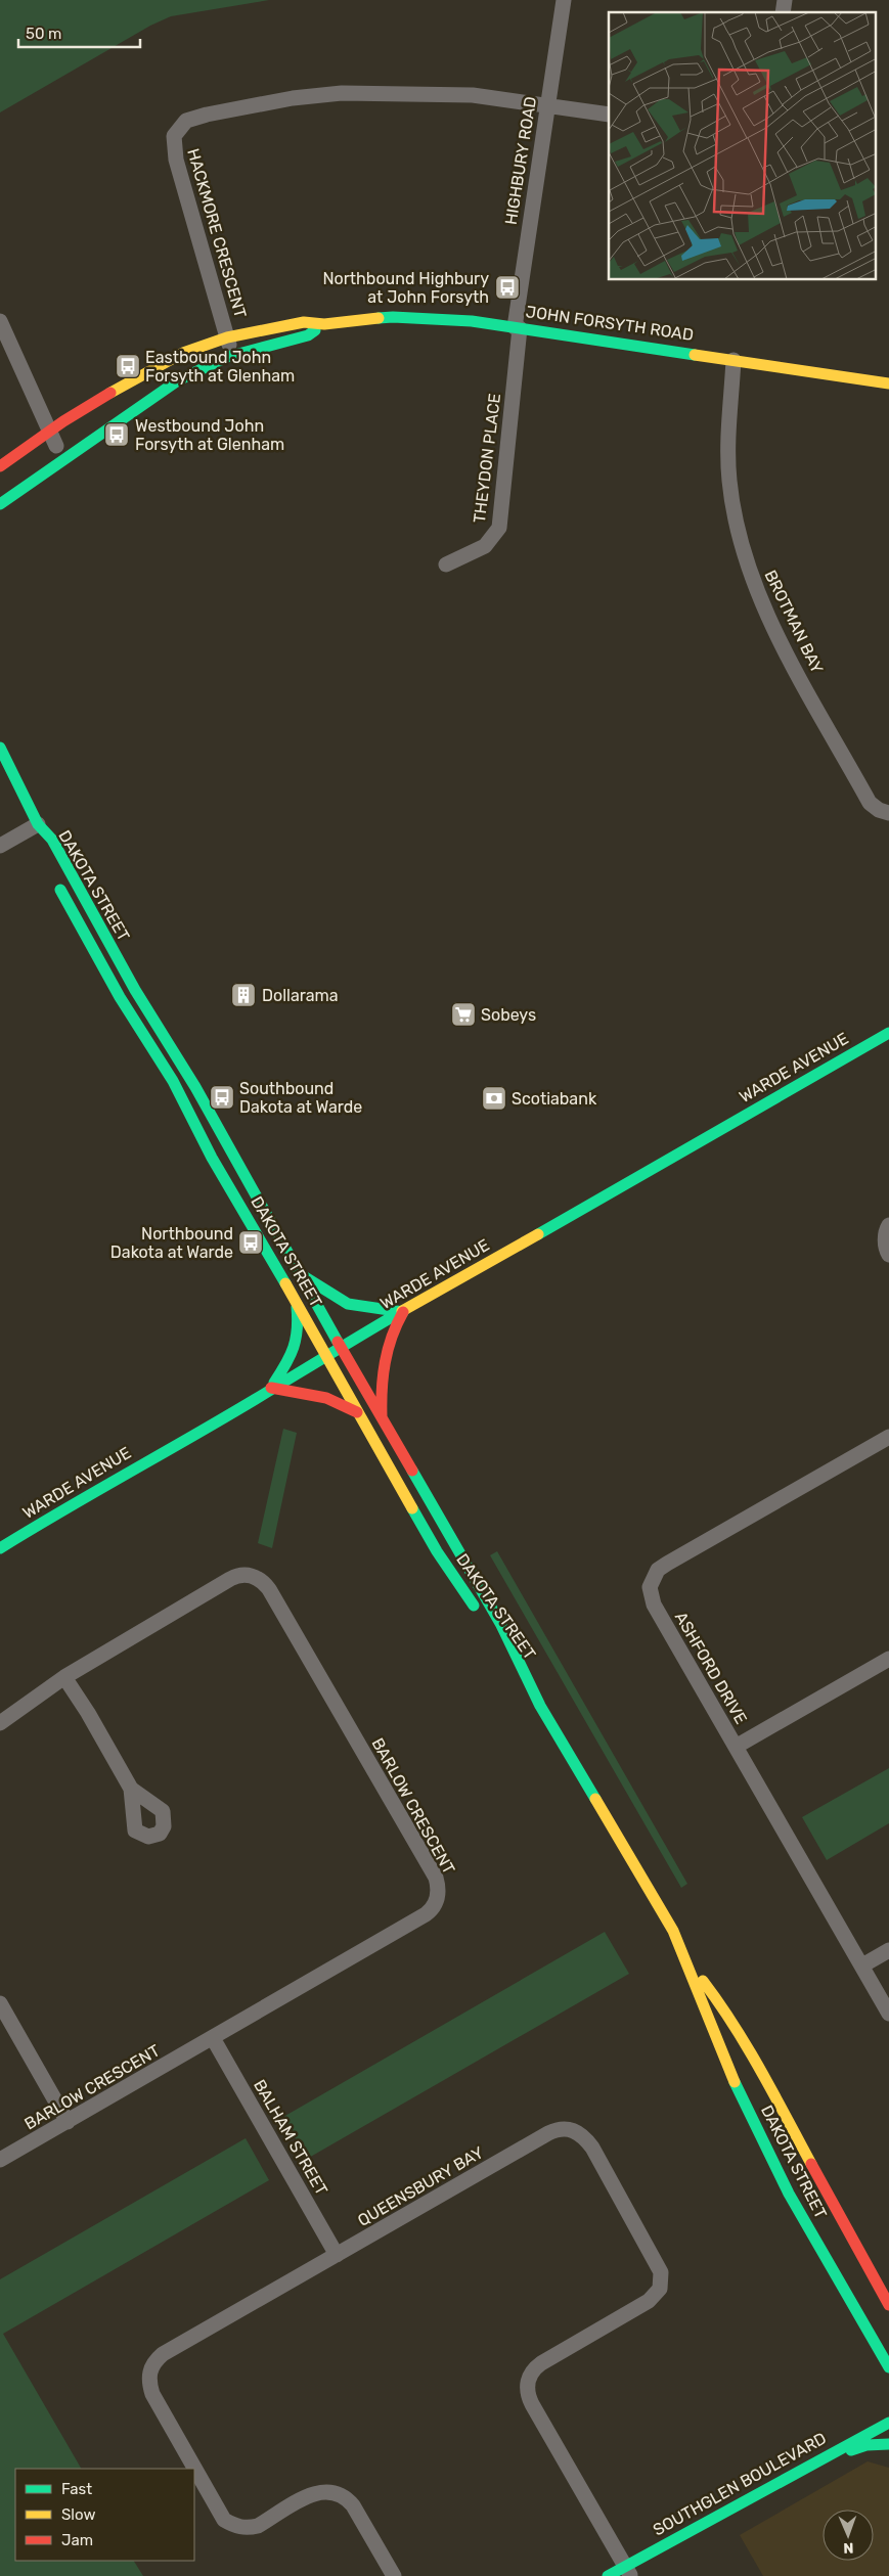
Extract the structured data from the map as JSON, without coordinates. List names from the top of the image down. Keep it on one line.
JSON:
{"streets":{"main road":["JOHN FORSYTH ROAD","DAKOTA STREET","WARDE AVENUE","SOUTHGLEN BOULEVARD"],"street":["HIGHBURY ROAD","HACKMORE CRESCENT","THEYDON PLACE","BROTMAN BAY","ASHFORD DRIVE","BARLOW CRESCENT","BALHAM STREET","QUEENSBURY BAY"]},"crossings":[["HIGHBURY ROAD","HACKMORE CRESCENT"],["HIGHBURY ROAD","JOHN FORSYTH ROAD"],["HIGHBURY ROAD","THEYDON PLACE"],["HACKMORE CRESCENT","JOHN FORSYTH ROAD"],["JOHN FORSYTH ROAD","THEYDON PLACE"],["JOHN FORSYTH ROAD","BROTMAN BAY"],["DAKOTA STREET","WARDE AVENUE"],["BARLOW CRESCENT","BALHAM STREET"],["BALHAM STREET","QUEENSBURY BAY"],["QUEENSBURY BAY","SOUTHGLEN BOULEVARD"]],"places":{"bus stop":["Northbound Highbury at John Forsyth","Eastbound John Forsyth at Glenham","Westbound John Forsyth at Glenham","Southbound Dakota at Warde","Northbound Dakota at Warde"],"building":["Dollarama"],"supermarket":["Sobeys"],"bank":["Scotiabank"]},"legend":["Fast","Slow","Jam"],"scale_bar":"50 m","north":"bottom"}
